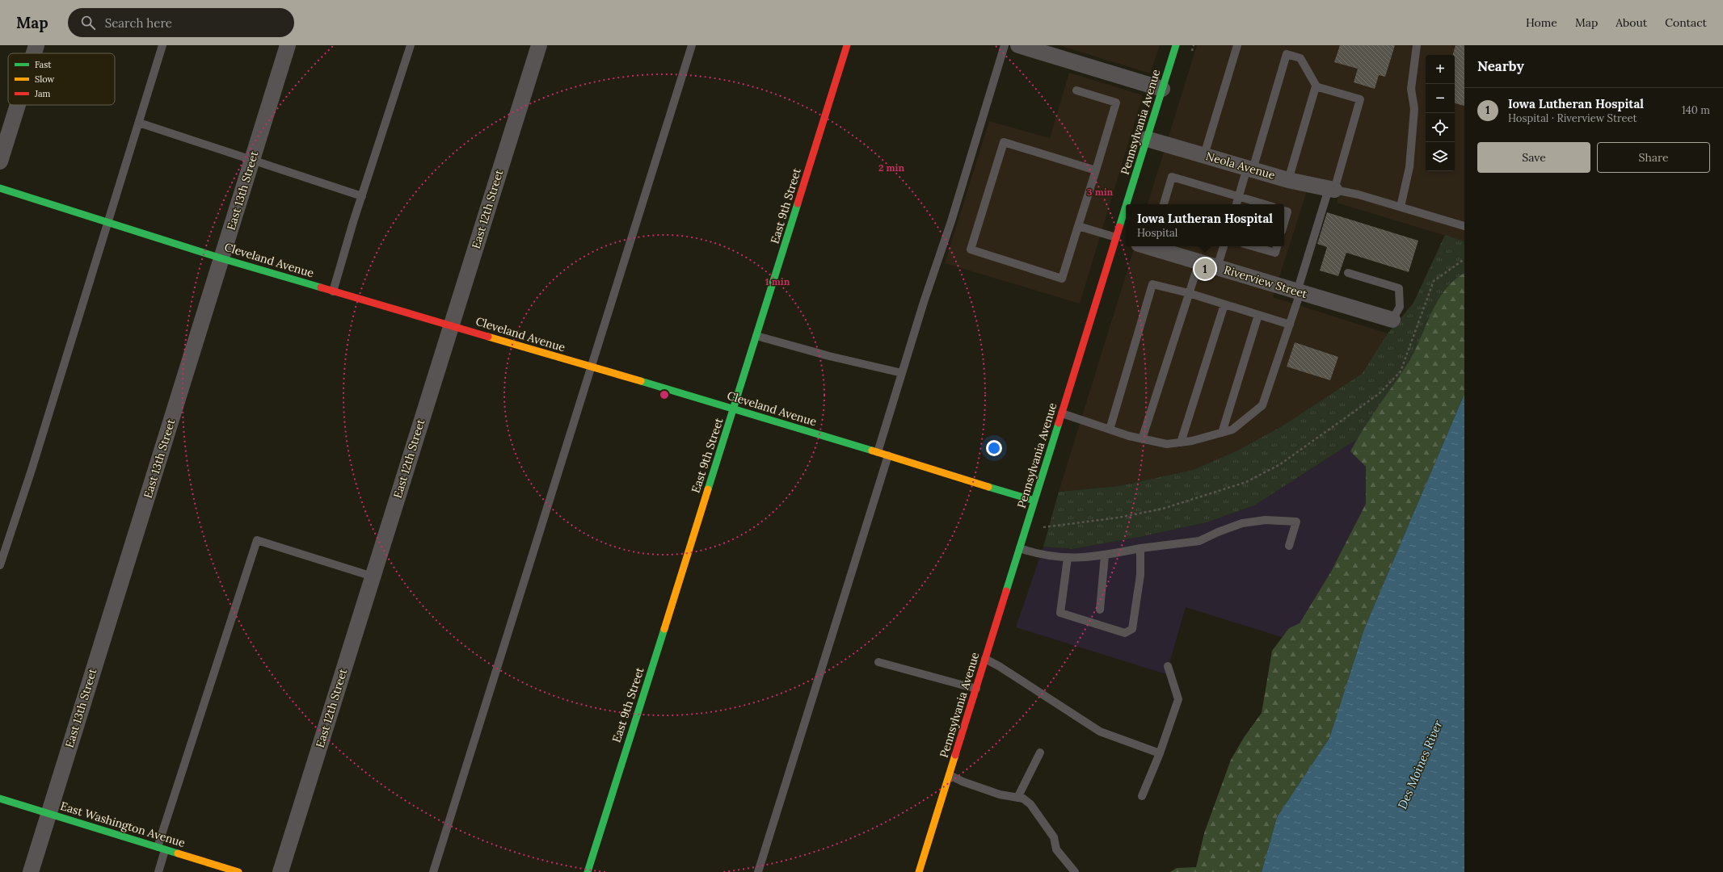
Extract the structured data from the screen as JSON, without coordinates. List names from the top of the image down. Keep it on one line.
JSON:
{"streets":{"street":["Pennsylvania Avenue","Neola Avenue","East 13th Street","East 9th Street","East 12th Street","Cleveland Avenue","Riverview Street","East Washington Avenue"]},"crossings":[["Pennsylvania Avenue","Neola Avenue"],["Pennsylvania Avenue","Cleveland Avenue"],["East 13th Street","Cleveland Avenue"],["East 13th Street","East Washington Avenue"],["East 9th Street","Cleveland Avenue"],["East 12th Street","Cleveland Avenue"]],"water":["Des Moines River"],"legend":["Fast","Slow","Jam"],"page":{"header":"Map","search":"Search here","nav":["Home","Map","About","Contact"],"heading":"Nearby","map_buttons":["+","−"],"list":[{"mark":"1","name":"Iowa Lutheran Hospital","note":"Hospital · Riverview Street","value":"140 m"}],"buttons":["Save","Share"],"popup":["Iowa Lutheran Hospital","Hospital"],"pins":"1"},"rings":["2 min","3 min","1 min"]}
